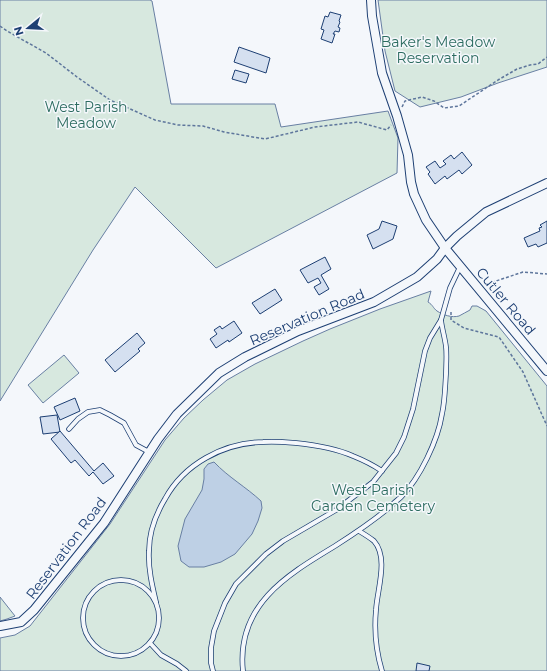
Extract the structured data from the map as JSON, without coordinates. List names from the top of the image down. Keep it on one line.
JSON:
{"streets":{"street":["Cutler Road","Reservation Road"]},"crossings":[["Cutler Road","Reservation Road"]],"parks":["Baker's Meadow Reservation","West Parish Meadow","West Parish Garden Cemetery"],"north":"left"}
